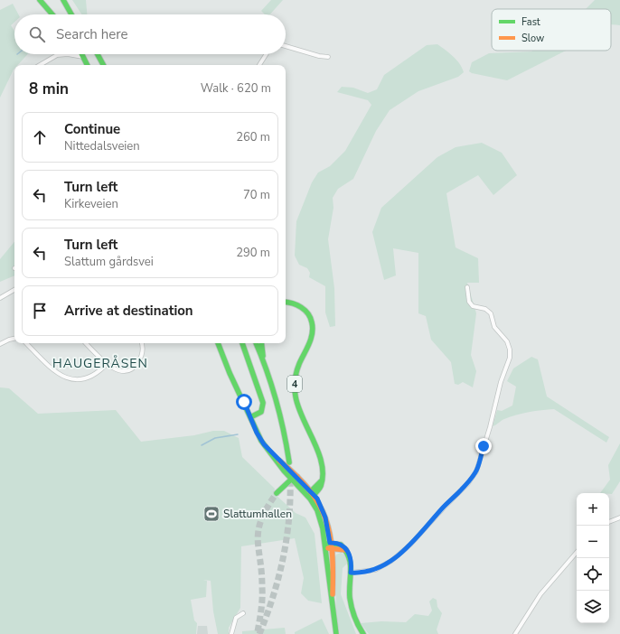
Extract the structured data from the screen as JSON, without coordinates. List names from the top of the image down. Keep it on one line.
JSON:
{"streets":{"main road":["4"]},"districts":["HAUGERÅSEN"],"places":{"sports":["Slattumhallen"]},"legend":["Fast","Slow"],"page":{"search":"Search here","heading":["8 min","Walk · 620 m"],"list":[["Continue","Nittedalsveien","260 m"],["Turn left","Kirkeveien","70 m"],["Turn left","Slattum gårdsvei","290 m"],"Arrive at destination"],"map_buttons":["+","−"]}}
